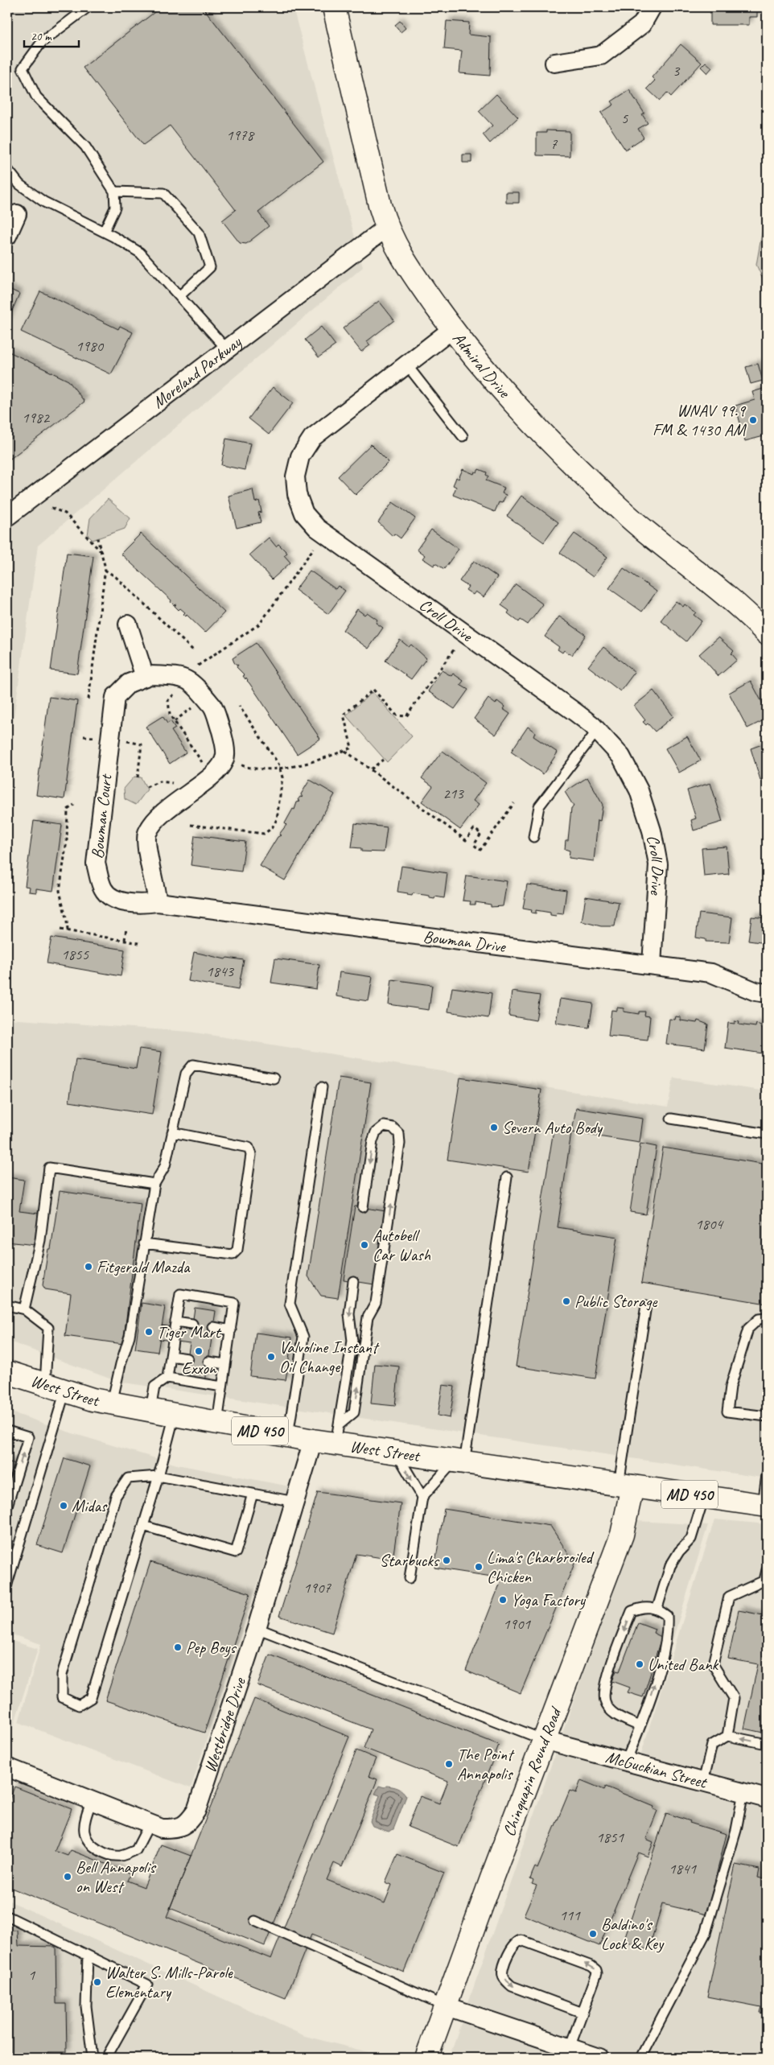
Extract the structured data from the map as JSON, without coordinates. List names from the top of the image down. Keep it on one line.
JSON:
{"streets":{"main road":["Admiral Drive","West Street","MD 450","Chinquapin Round Road"],"street":["Moreland Parkway","Croll Drive","Bowman Court","Bowman Drive","Westbridge Drive","McGuckian Street"]},"crossings":[["Admiral Drive","Moreland Parkway"],["Admiral Drive","Croll Drive"],["Croll Drive","Bowman Drive"],["Bowman Court","Bowman Drive"],["West Street","Westbridge Drive"],["West Street","Chinquapin Round Road"],["McGuckian Street","Chinquapin Round Road"]],"places":["WNAV 99.9 FM & 1430 AM","Severn Auto Body","Autobell Car Wash","Fitgerald Mazda","Public Storage","Tiger Mart","Exxon","Valvoline Instant Oil Change","Midas","Starbucks","Lima's Charbroiled Chicken","Yoga Factory","Pep Boys","United Bank","The Point Annapolis","Bell Annapolis on West","Baldino's Lock & Key","Walter S. Mills-Parole Elementary"],"house_numbers":["3","5","1978","7","1980","1982","213","1855","1843","1804","1907","1901","1851","1841","111","1"],"scale_bar":"20 m"}
